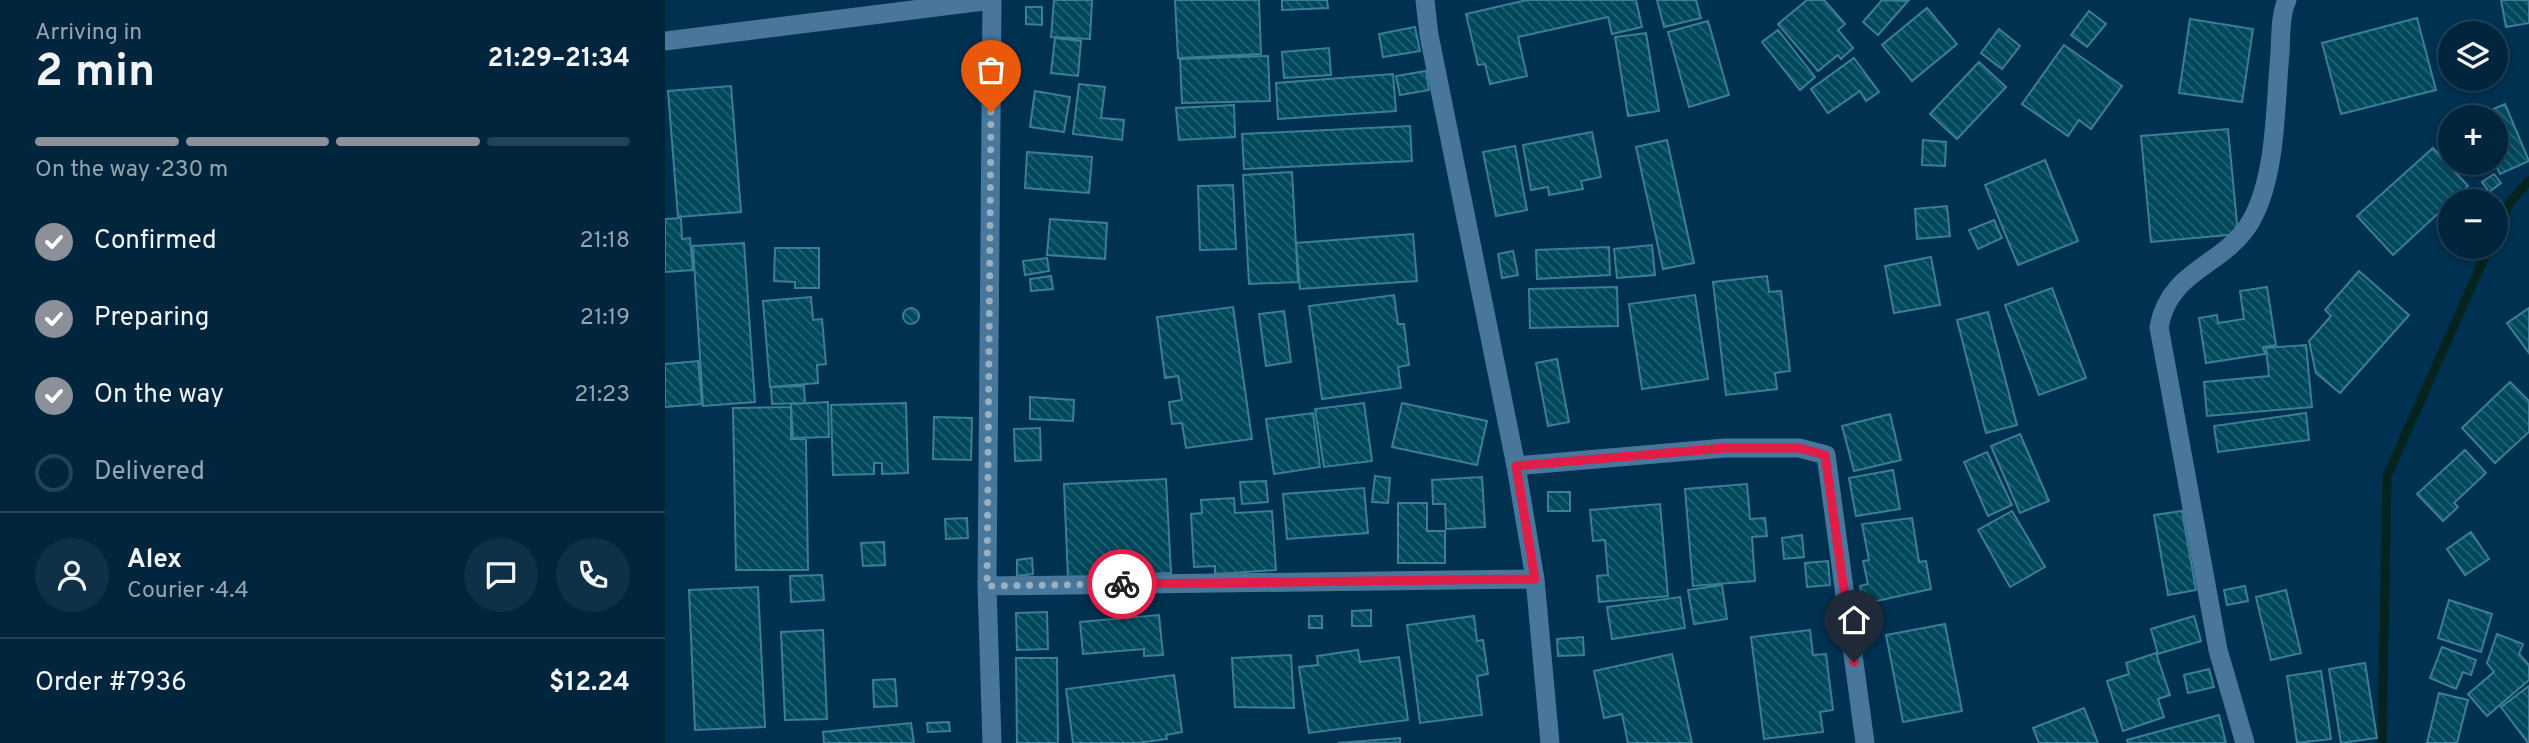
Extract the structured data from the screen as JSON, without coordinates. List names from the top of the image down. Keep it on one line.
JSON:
{"page":{"heading":["2 min","Arriving in","21:29–21:34"],"panel":["Alex","Courier · 4.4","Order #7936","$12.24"],"map_buttons":["+","−"],"bar":"On the way · 230 m","list":[["Confirmed","21:18"],["Preparing","21:19"],["On the way","21:23"],"Delivered"]}}
